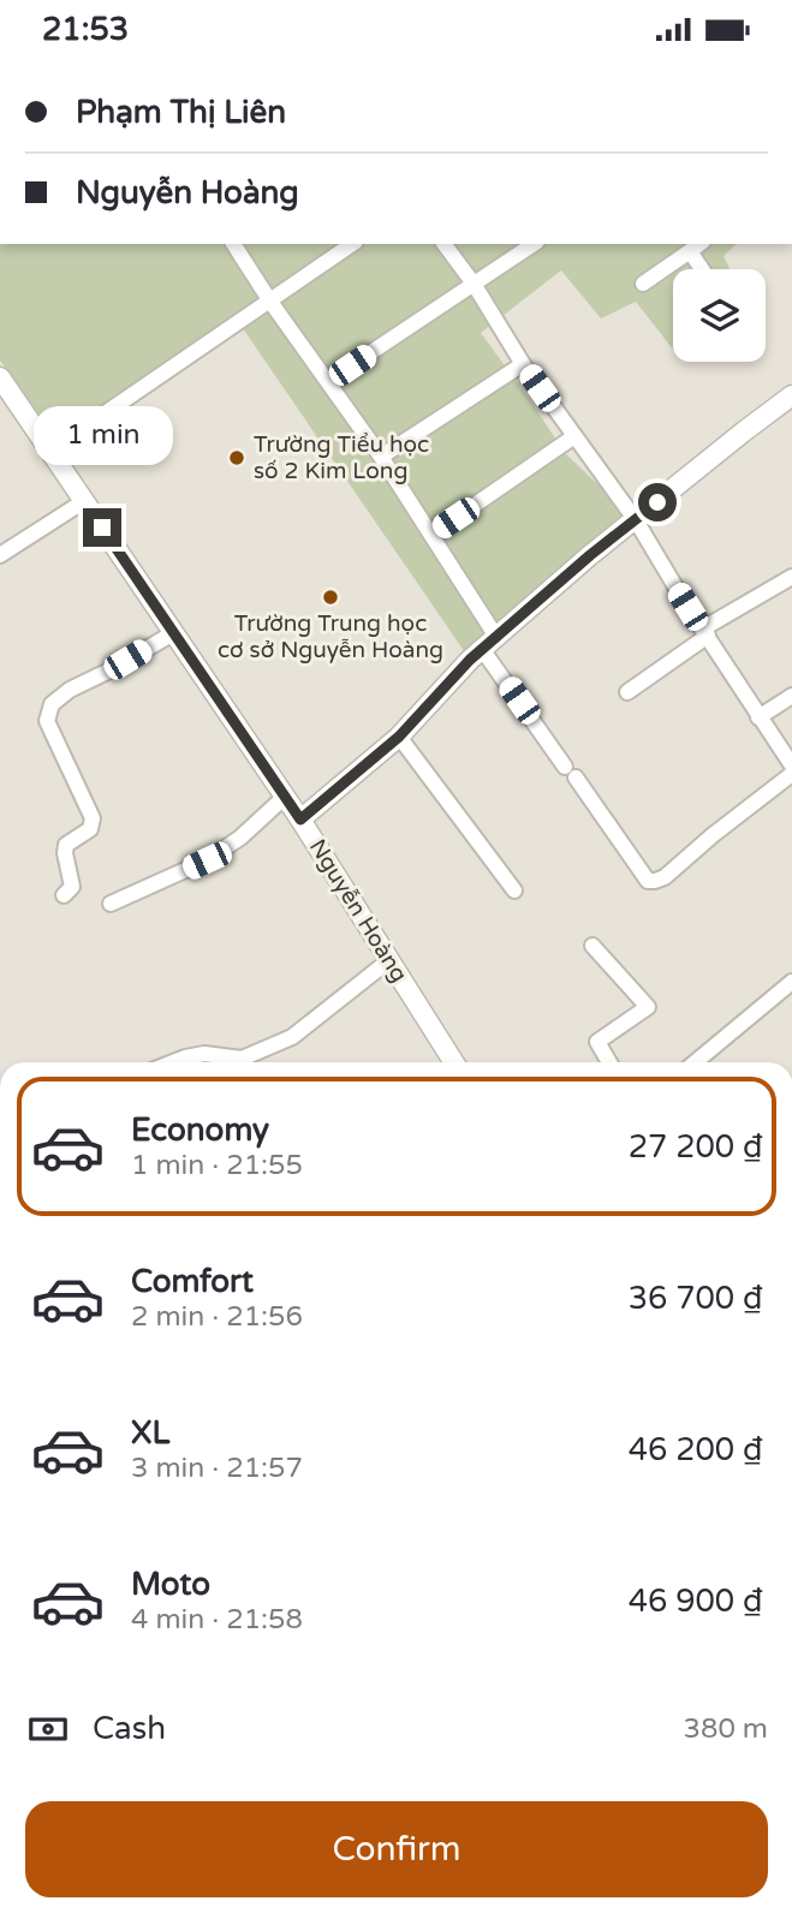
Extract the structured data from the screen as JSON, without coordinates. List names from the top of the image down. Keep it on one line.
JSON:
{"streets":{"street":["Nguyễn Hoàng"]},"places":["Trường Tiểu học số 2 Kim Long","Trường Trung học cơ sở Nguyễn Hoàng"],"page":{"status":"21:53","banner":["Phạm Thị Liên","Nguyễn Hoàng"],"bubble":"1 min","list":[{"name":"Economy","note":"1 min · 21:55","value":"27 200 ₫"},{"name":"Comfort","note":"2 min · 21:56","value":"36 700 ₫"},{"name":"XL","note":"3 min · 21:57","value":"46 200 ₫"},{"name":"Moto","note":"4 min · 21:58","value":"46 900 ₫"}],"pay":["Cash","380 m"],"buttons":"Confirm"}}
